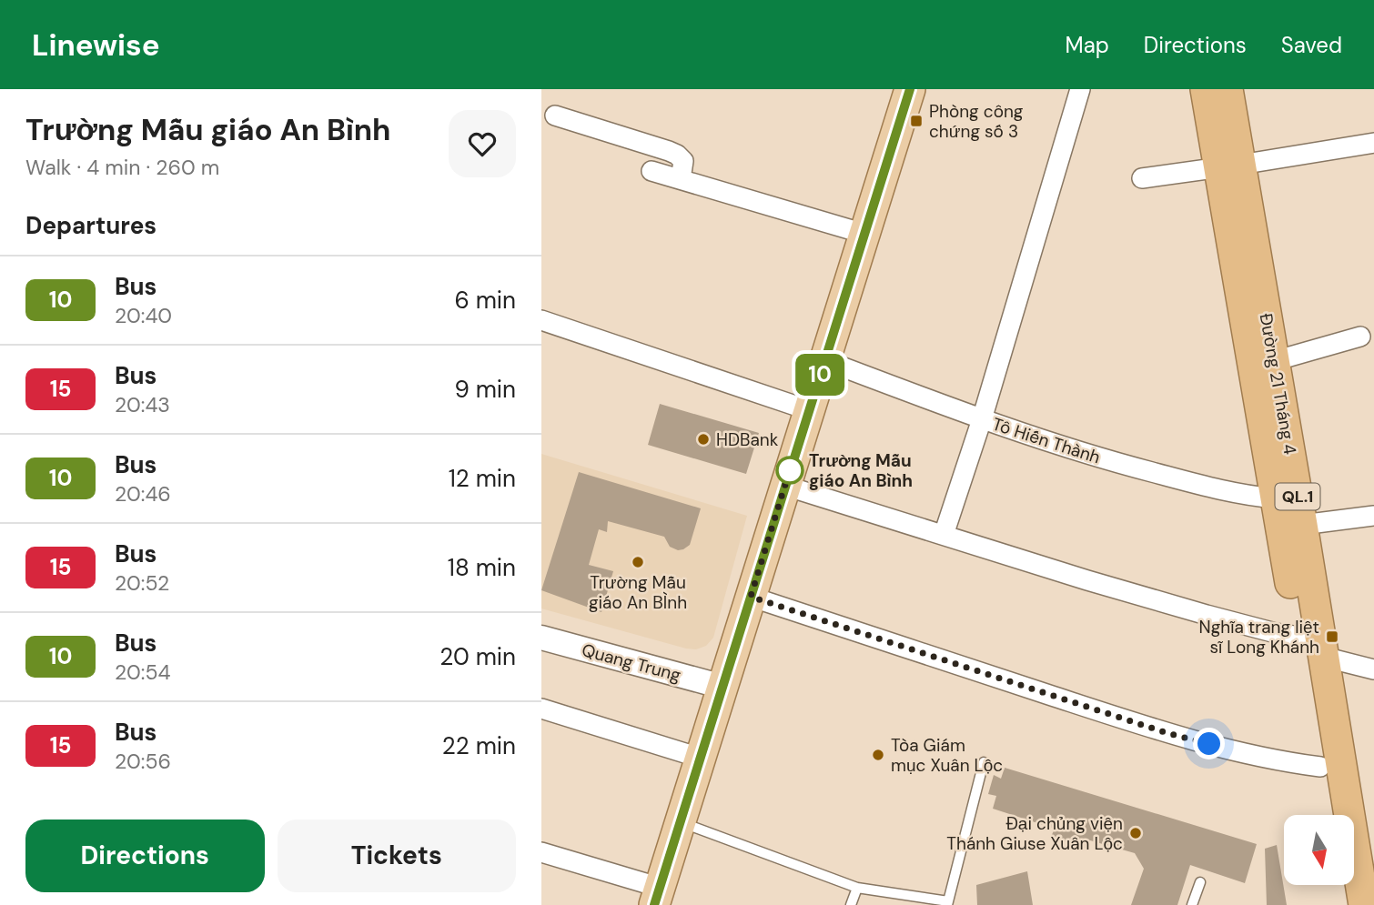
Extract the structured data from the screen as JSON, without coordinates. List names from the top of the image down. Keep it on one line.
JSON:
{"streets":{"highway":["Đường 21 Tháng 4","QL.1"],"street":["Tô Hiến Thành","Quang Trung"]},"crossings":[["Đường 21 Tháng 4","Tô Hiến Thành"]],"places":{"transit":["Phòng công chứng số 3","Nghĩa trang liệt sĩ Long Khánh"],"other":["HDBank","Trường Mẫu giáo An Bình","Trường Mẫu giáo An BÌnh","Tòa Giám mục Xuân Lộc","Đại chủng viện Thánh Giuse Xuân Lộc"]},"lines":["bus line 10"],"north":"bottom","page":{"header":"Linewise","nav":["Map","Directions","Saved"],"heading":[["Trường Mẫu giáo An Bình","Walk · 4 min · 260 m"],"Departures"],"on_map":"10","list":[{"mark":"10","name":"Bus","note":"20:40","value":"6 min"},{"mark":"15","name":"Bus","note":"20:43","value":"9 min"},{"mark":"10","name":"Bus","note":"20:46","value":"12 min"},{"mark":"15","name":"Bus","note":"20:52","value":"18 min"},{"mark":"10","name":"Bus","note":"20:54","value":"20 min"},{"mark":"15","name":"Bus","note":"20:56","value":"22 min"}],"buttons":["Directions","Tickets"]}}
